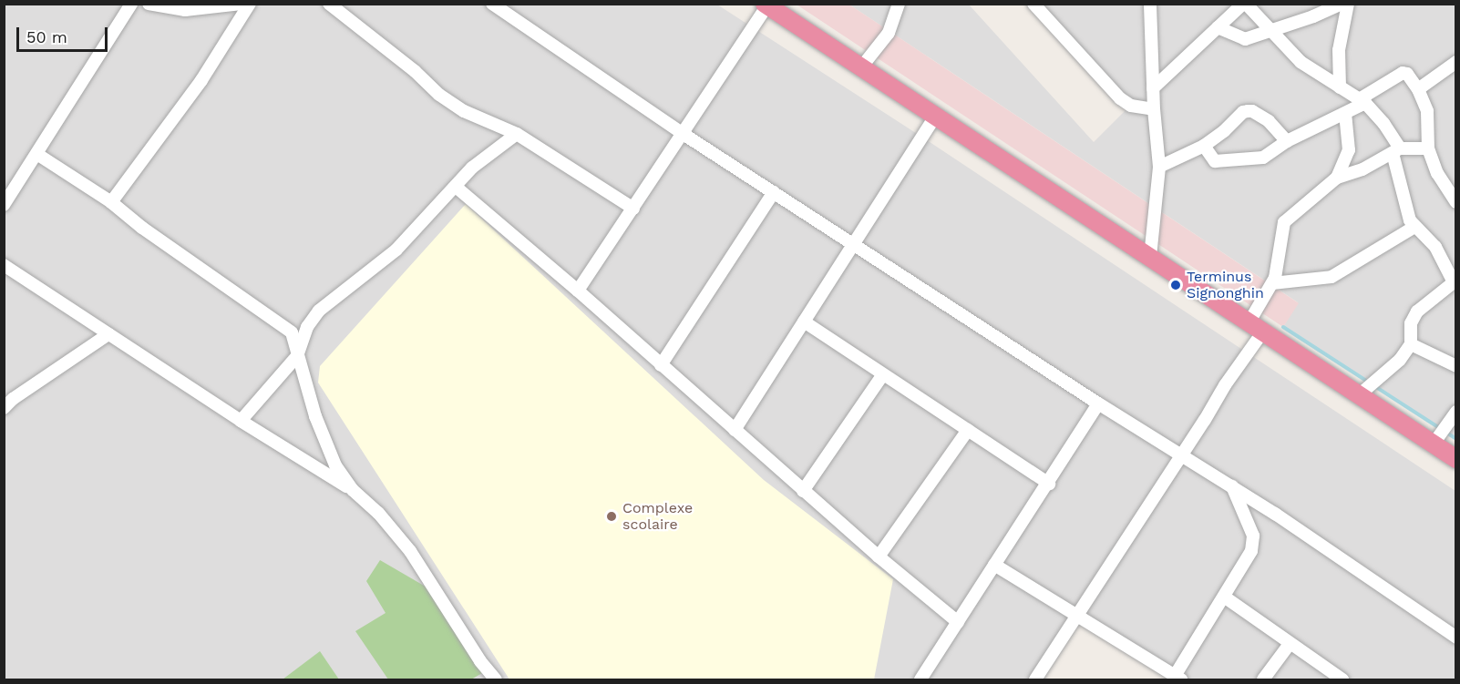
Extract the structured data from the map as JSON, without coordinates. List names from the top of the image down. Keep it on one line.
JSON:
{"places":["Terminus Signonghin","Complexe scolaire"],"scale_bar":"50 m"}
